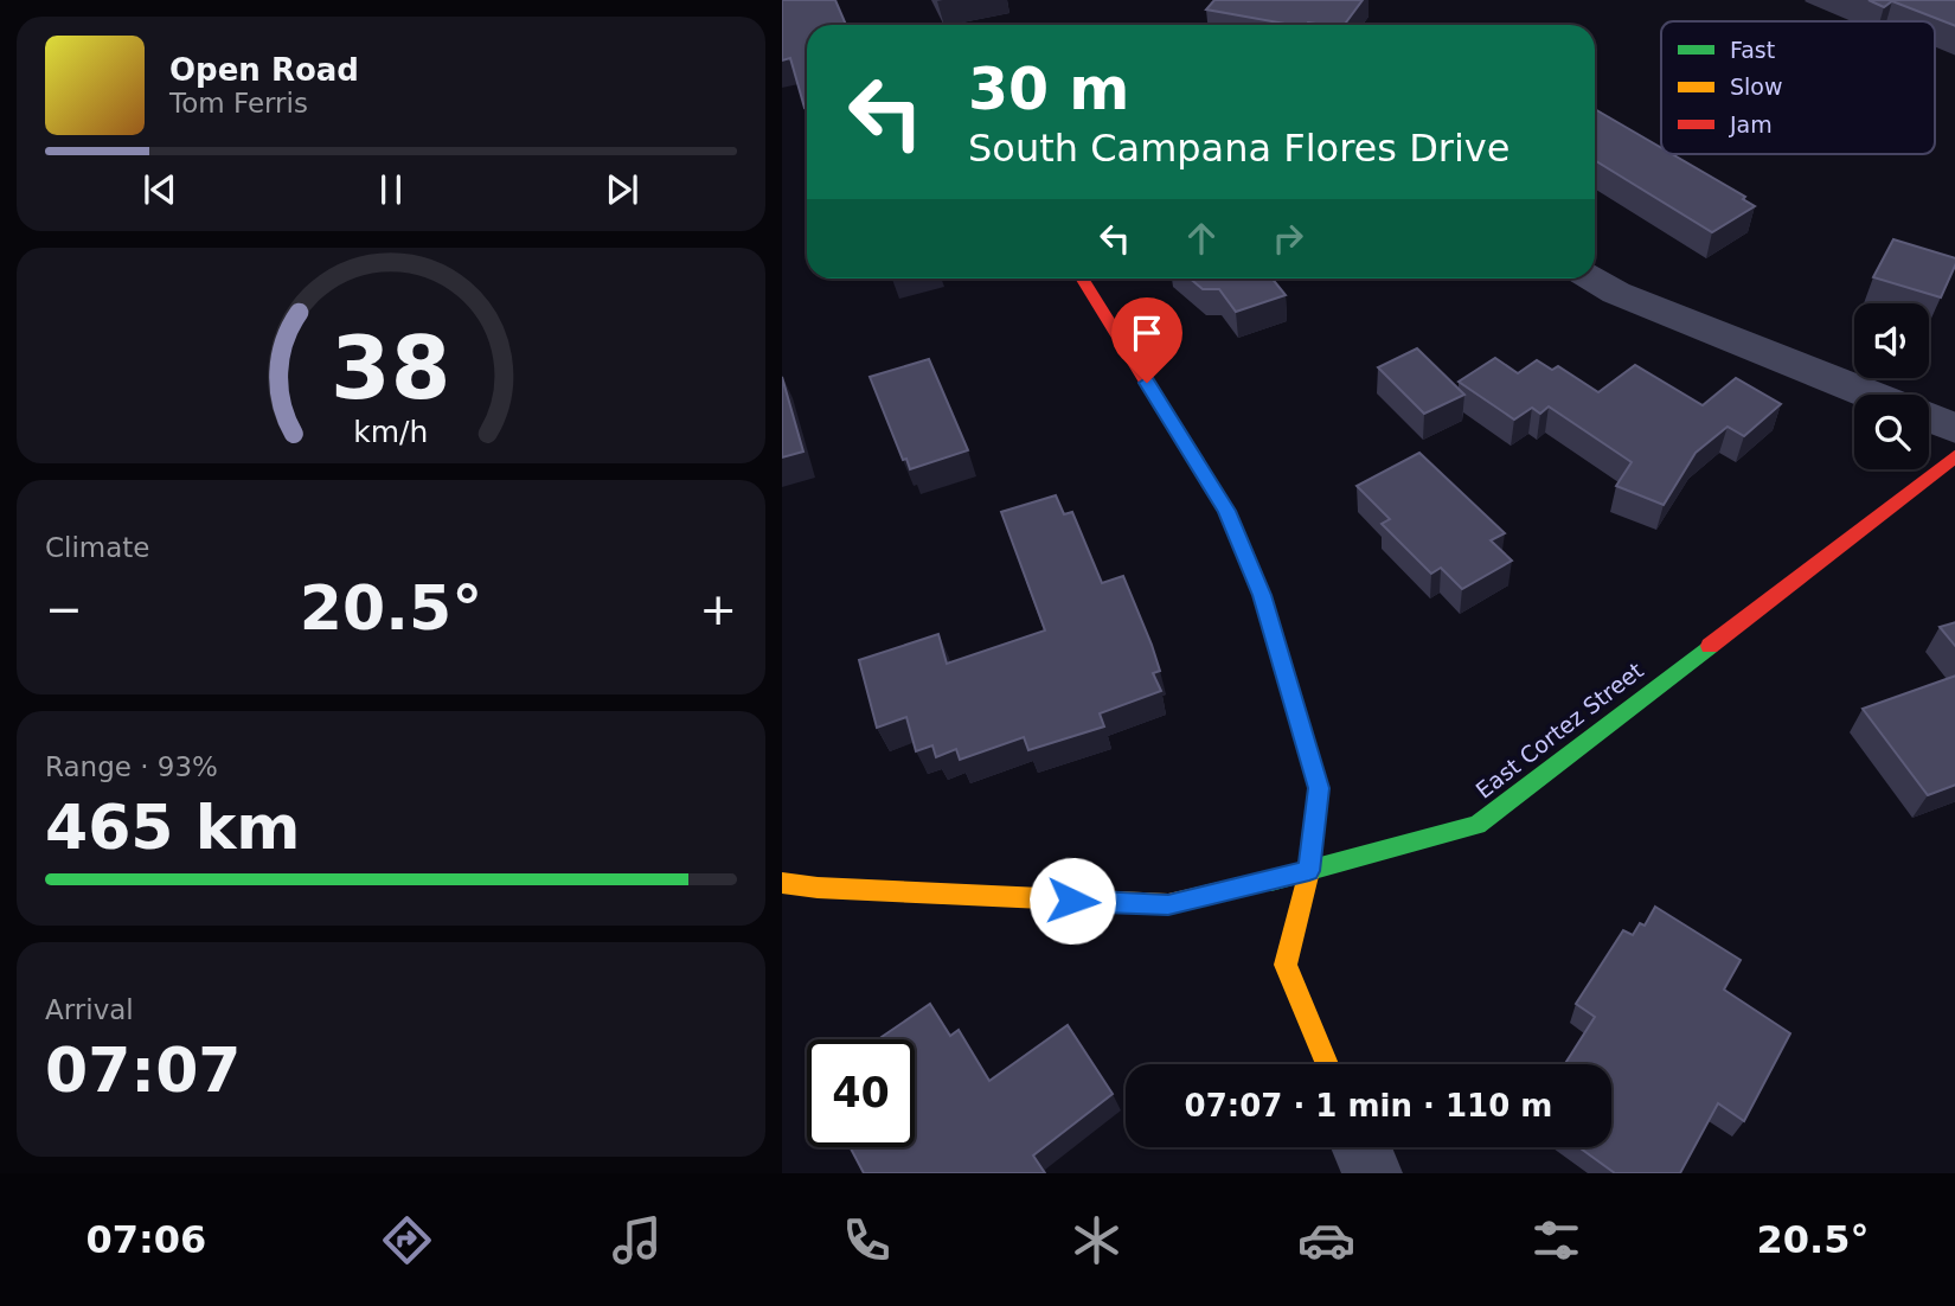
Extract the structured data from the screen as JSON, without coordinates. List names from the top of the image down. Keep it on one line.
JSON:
{"streets":{"street":["East Cortez Street"]},"legend":["Fast","Slow","Jam"],"page":{"turn":["30 m","South Campana Flores Drive"],"song":["Open Road","Tom Ferris"],"tile":["Climate",["Range · 93%","465 km"],["Arrival","07:07"]],"heat":["−","20.5°","+"],"limit":"40","trip":"07:07 · 1 min · 110 m","tabs":["07:06","20.5°"],"gauge":["38","km/h"]}}
